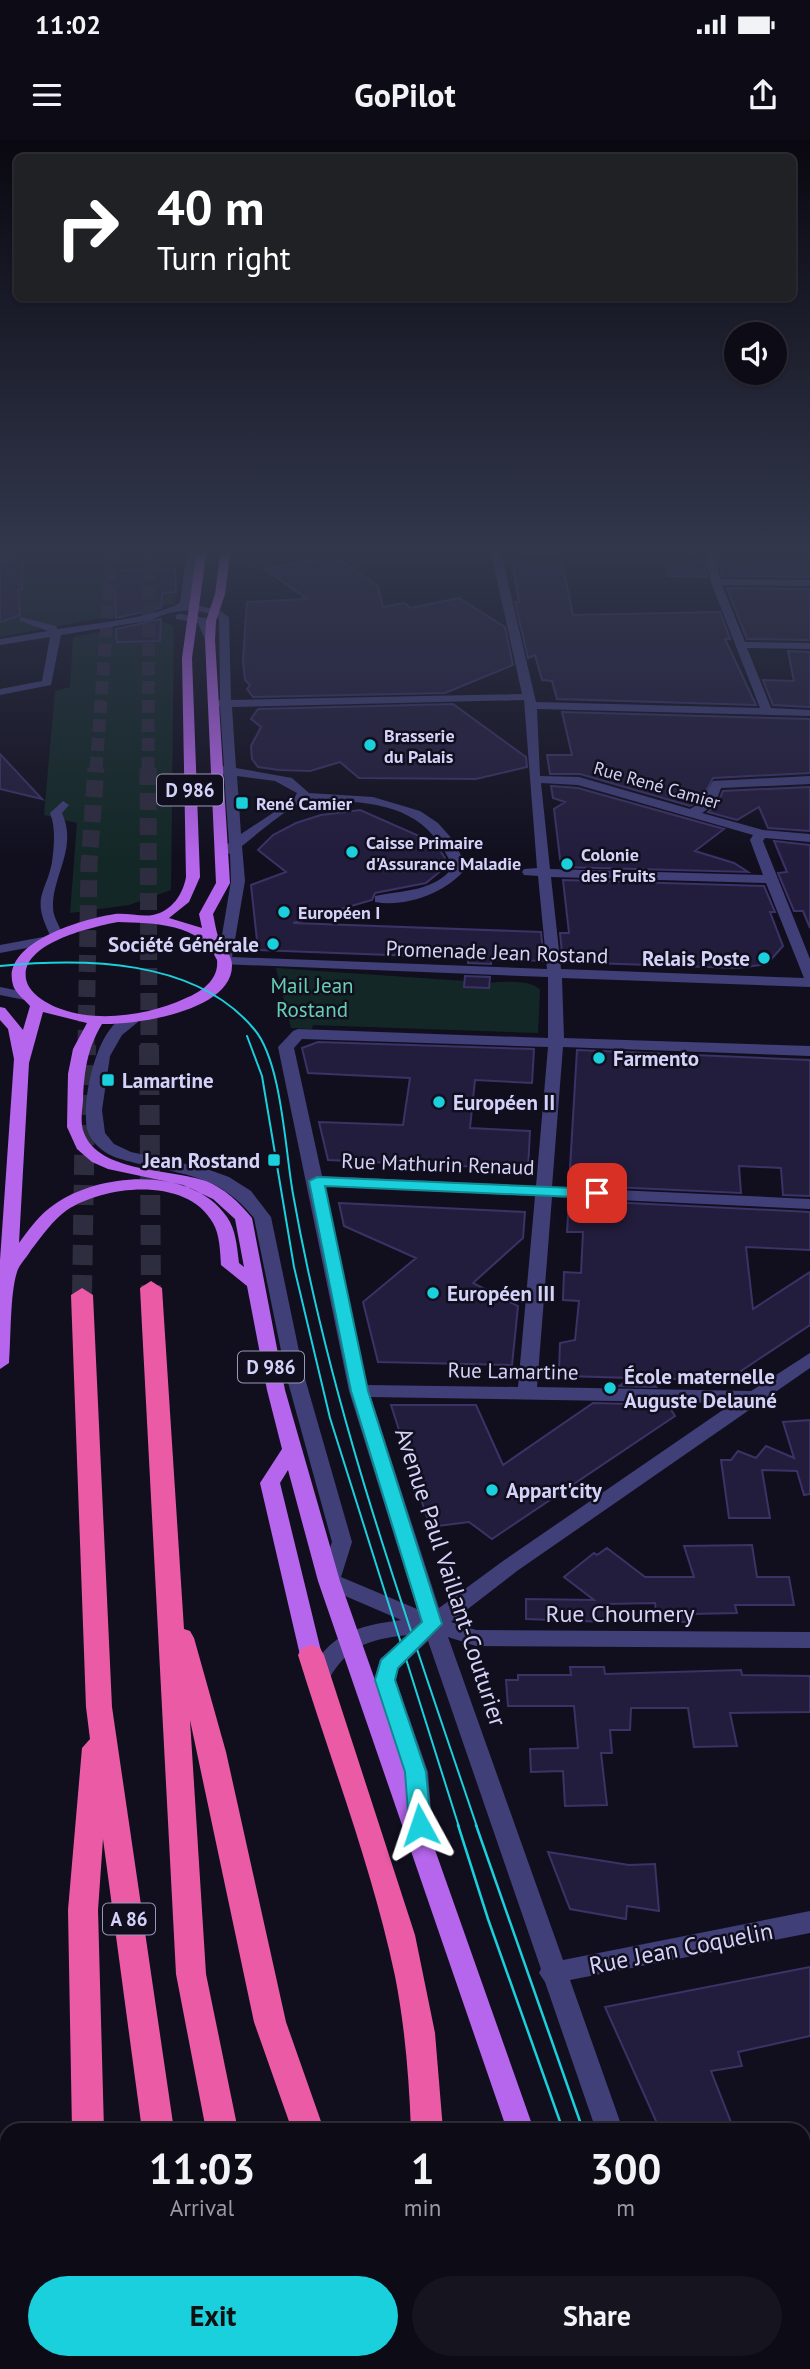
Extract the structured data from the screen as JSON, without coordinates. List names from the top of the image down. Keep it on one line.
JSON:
{"streets":{"highway":["A 86"],"main road":["D 986"],"street":["Rue René Camier","Promenade Jean Rostand","Rue Mathurin Renaud","Rue Lamartine","Avenue Paul Vaillant-Couturier","Rue Choumery","Rue Jean Coquelin"]},"crossings":[["D 986","Rue Choumery"],["Rue Mathurin Renaud","Avenue Paul Vaillant-Couturier"],["Rue Lamartine","Avenue Paul Vaillant-Couturier"],["Avenue Paul Vaillant-Couturier","Rue Choumery"],["Avenue Paul Vaillant-Couturier","Rue Jean Coquelin"]],"parks":["Mail Jean Rostand"],"places":{"other":["Brasserie du Palais","Caisse Primaire d'Assurance Maladie","Colonie des Fruits","Européen I","Société Générale","Relais Poste","Farmento","Européen II","Européen III","École maternelle Auguste Delauné","Appart'city"],"transit":["René Camier","Lamartine","Jean Rostand"]},"page":{"status":"11:02","header":"GoPilot","turn":["40 m","Turn right"],"eta":["11:03","Arrival","1","min","300","m"],"buttons":["Exit","Share"]}}
